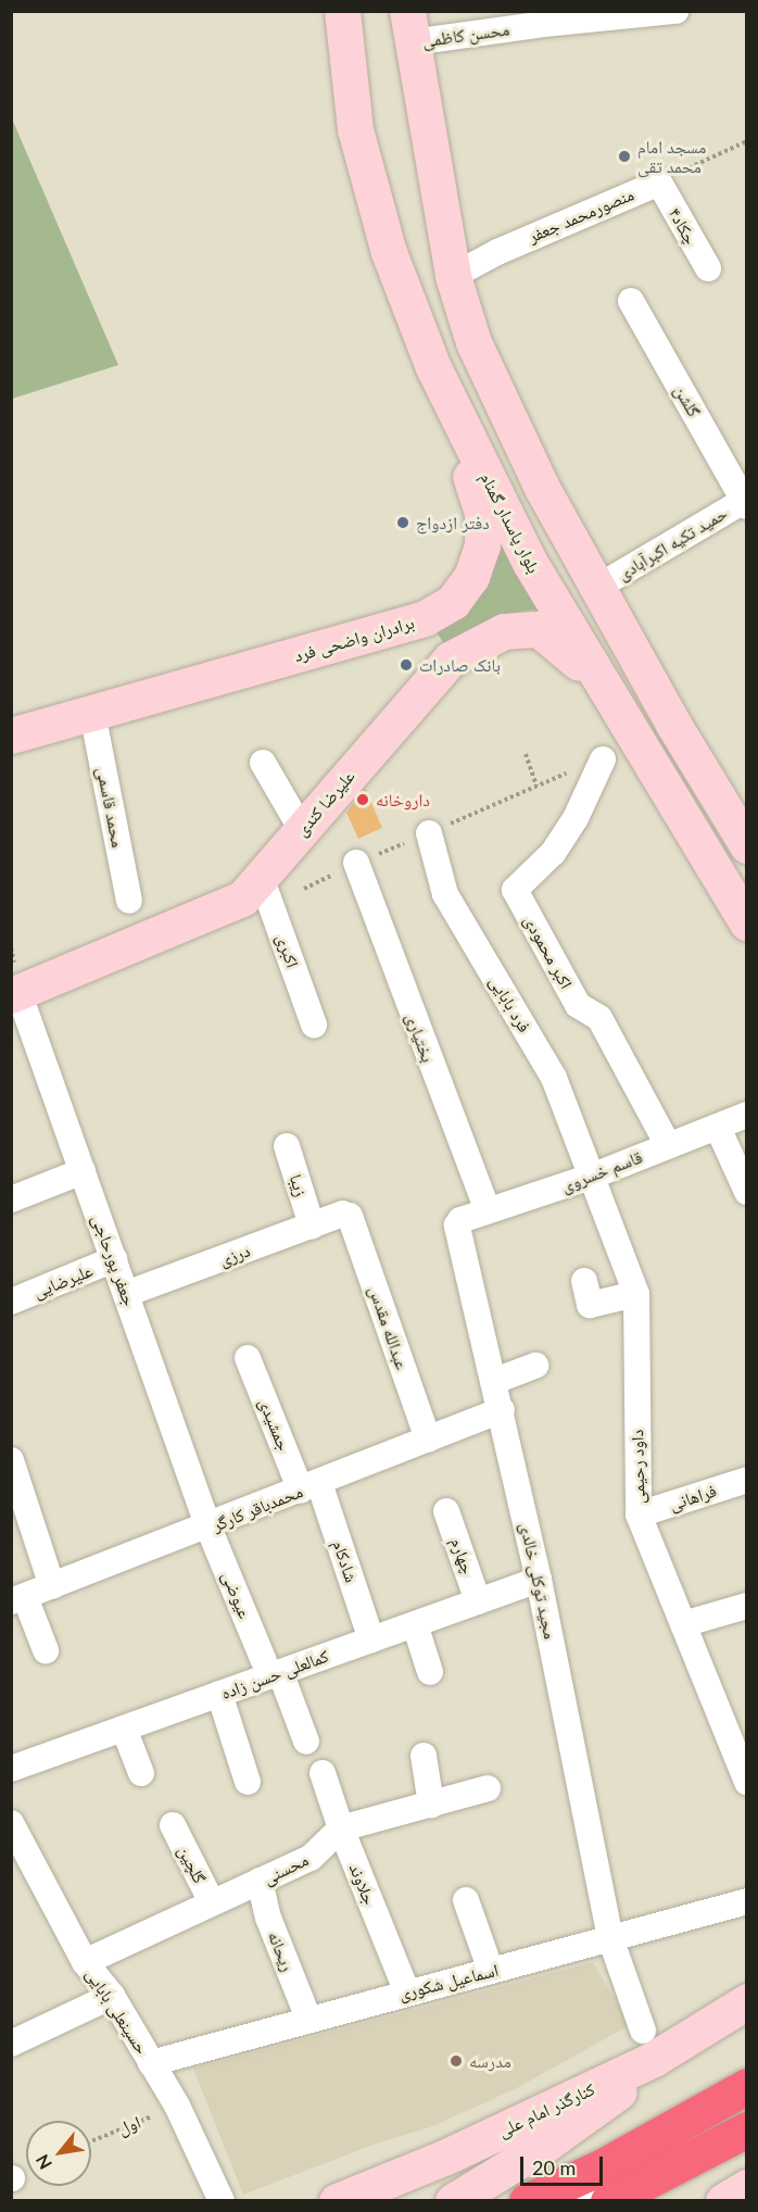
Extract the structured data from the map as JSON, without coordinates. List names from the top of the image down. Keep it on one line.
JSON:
{"streets":{"main road":["بلوار پاسدار گمنام","برادران واضحی فرد","علیرضا کندی","کنارگذر امام علی"],"street":["محسن کاظمی","منصورمحمد جعفر","چکاد۴","گلشن","حمید تکیه اکبرآبادی","محمد قاسمی","اکبری","اکبر محمودی","فرد بابایی","بختیاری","قاسم خسروی","زیبا","درزی","جعفر پورحاجی","علیرضایی","عبدالله مقدس","جمشیدی","داود رحیمی","فراهانی","محمدباقر کارگر","چهارم","شادکام","مجید توکلی خالدی","عیوضی","کمالعلی حسن زاده","گلچین","محسنی","جلاوند","ریحانه","اسماعیل شکوری","حسینعلی بابایی"],"path":["اول"]},"crossings":[["منصورمحمد جعفر","چکاد۴"],["گلشن","حمید تکیه اکبرآبادی"],["بلوار پاسدار گمنام","برادران واضحی فرد"],["بلوار پاسدار گمنام","علیرضا کندی"],["برادران واضحی فرد","محمد قاسمی"],["علیرضا کندی","اکبری"],["علیرضا کندی","جعفر پورحاجی"],["اکبر محمودی","قاسم خسروی"],["فرد بابایی","قاسم خسروی"],["فرد بابایی","داود رحیمی"],["بختیاری","قاسم خسروی"],["قاسم خسروی","داود رحیمی"],["قاسم خسروی","مجید توکلی خالدی"],["زیبا","درزی"],["درزی","جعفر پورحاجی"],["درزی","عبدالله مقدس"],["جعفر پورحاجی","علیرضایی"],["جعفر پورحاجی","محمدباقر کارگر"],["جعفر پورحاجی","عیوضی"],["عبدالله مقدس","محمدباقر کارگر"],["جمشیدی","محمدباقر کارگر"],["جمشیدی","شادکام"],["داود رحیمی","فراهانی"],["محمدباقر کارگر","شادکام"],["محمدباقر کارگر","مجید توکلی خالدی"],["محمدباقر کارگر","عیوضی"],["چهارم","کمالعلی حسن زاده"],["شادکام","کمالعلی حسن زاده"],["مجید توکلی خالدی","کمالعلی حسن زاده"],["مجید توکلی خالدی","اسماعیل شکوری"],["مجید توکلی خالدی","کنارگذر امام علی"],["عیوضی","کمالعلی حسن زاده"],["گلچین","محسنی"],["محسنی","جلاوند"],["محسنی","ریحانه"],["محسنی","حسینعلی بابایی"],["جلاوند","اسماعیل شکوری"],["ریحانه","اسماعیل شکوری"],["اسماعیل شکوری","حسینعلی بابایی"],["حسینعلی بابایی","اول"]],"places":["مسجد امام محمد تقی","دفتر ازدواج","بانک صادرات","داروخانه","مدرسه"],"scale_bar":"20 m","north":"bottom left"}
